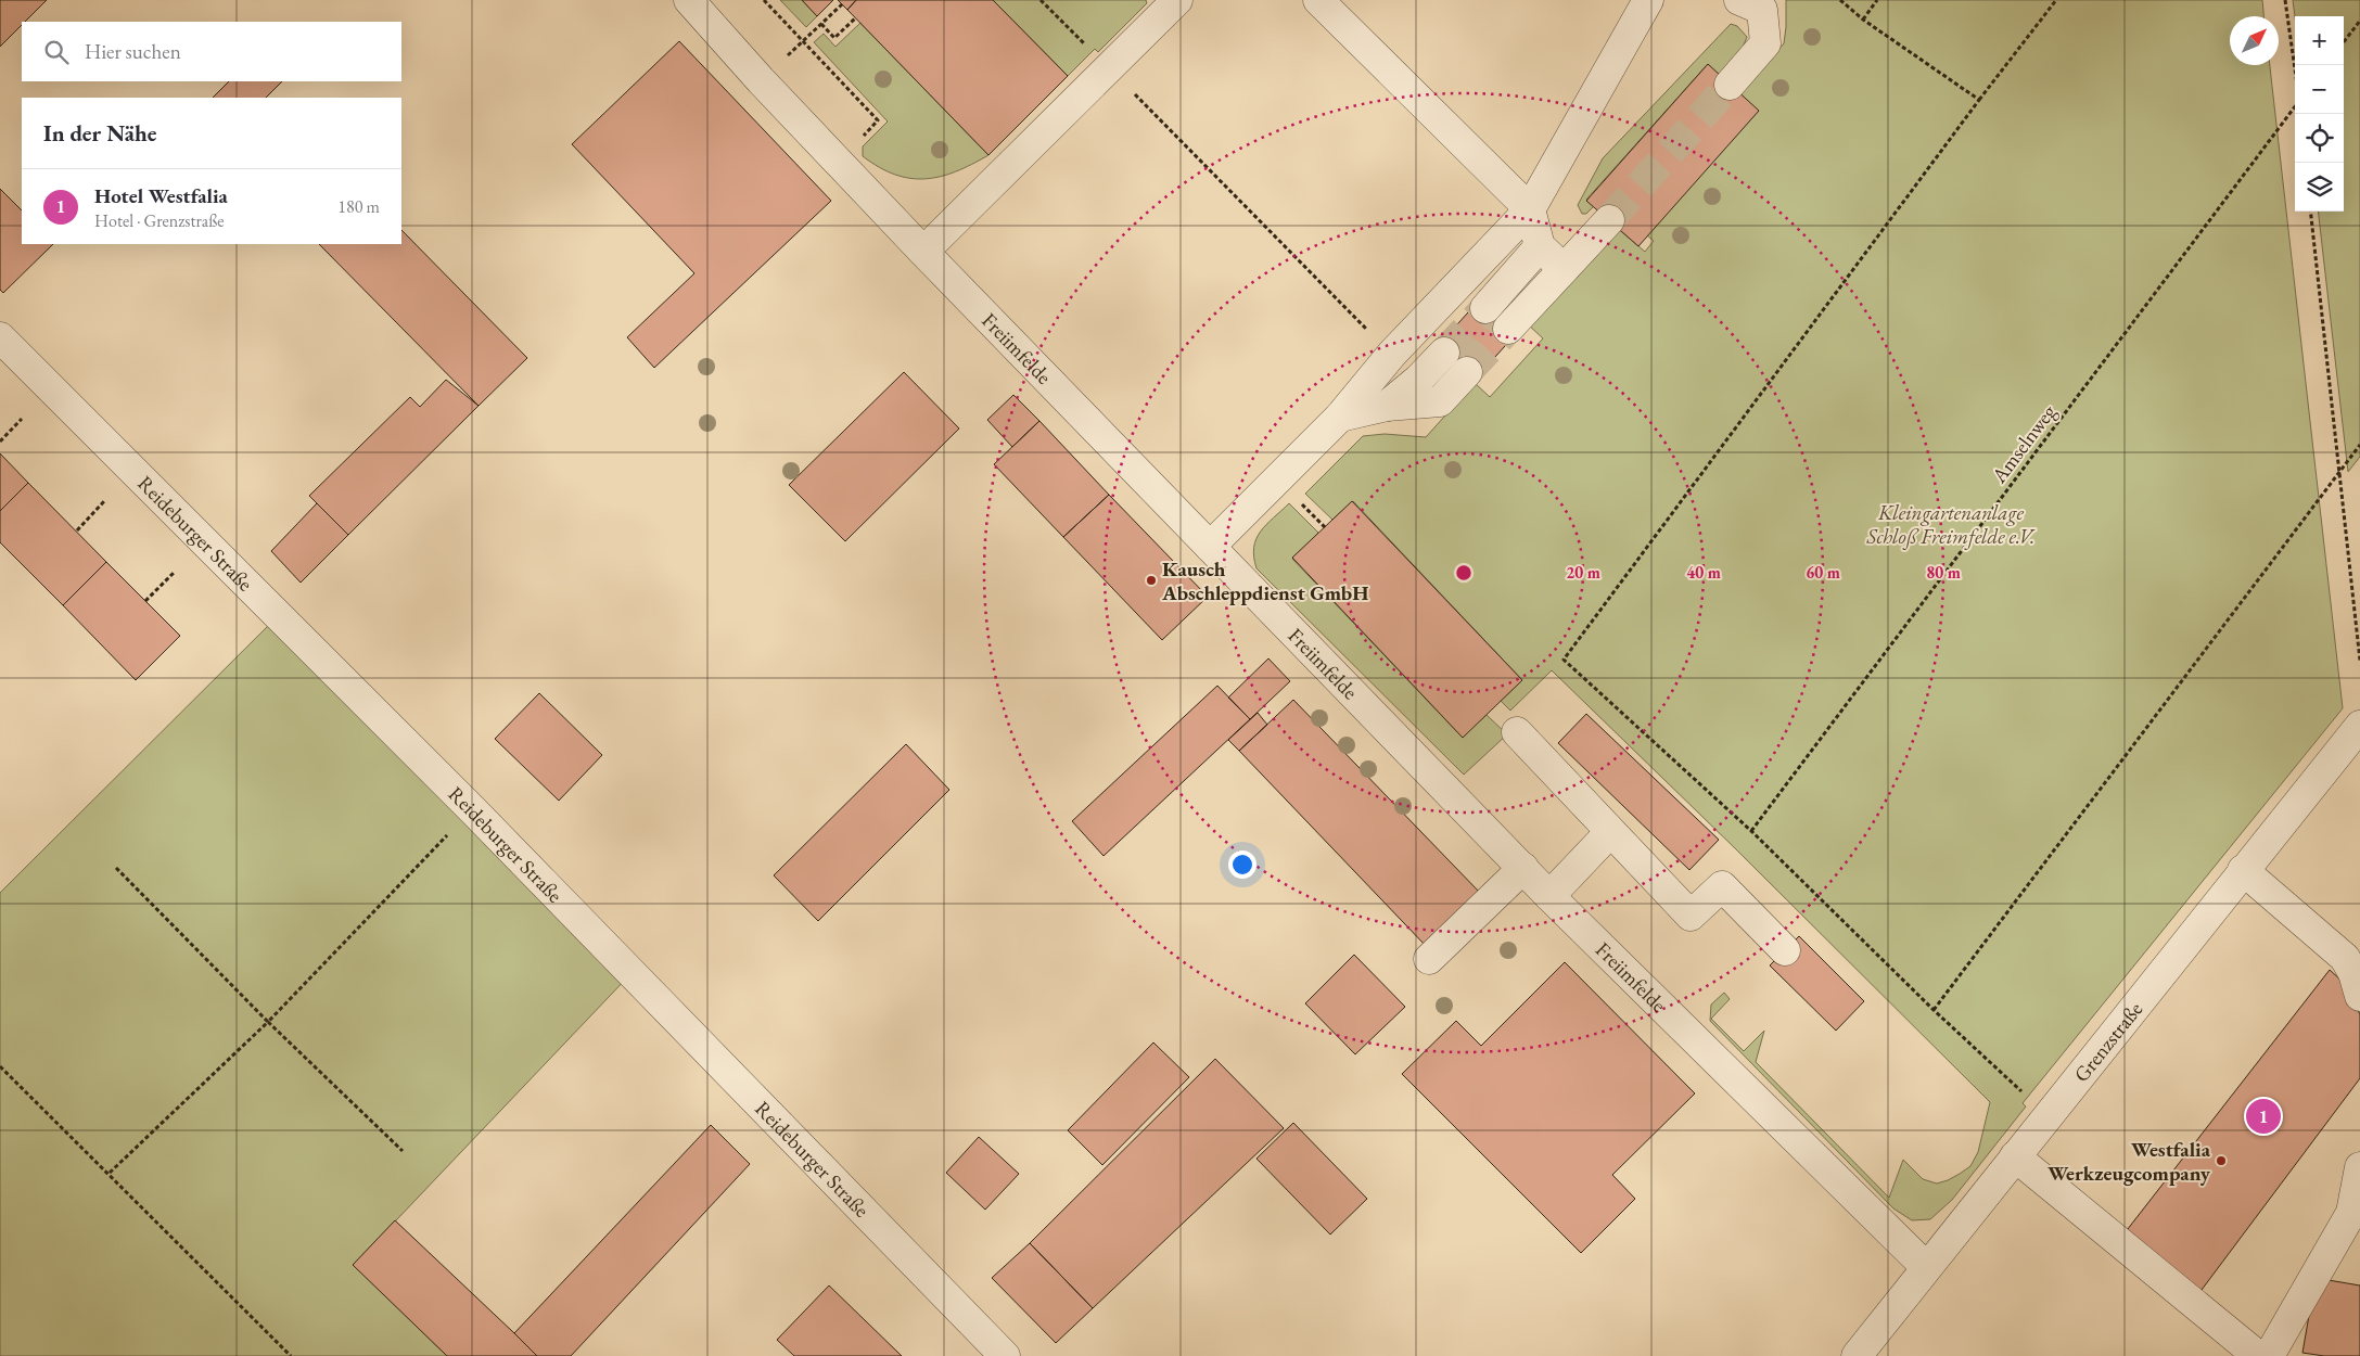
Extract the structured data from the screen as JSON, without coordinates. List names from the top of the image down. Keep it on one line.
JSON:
{"streets":{"street":["Freiimfelde","Reideburger Straße","Grenzstraße"],"path":["Amselnweg"]},"crossings":[["Freiimfelde","Grenzstraße"]],"parks":["Kleingartenanlage Schloß Freimfelde e.V."],"places":["Kausch Abschleppdienst GmbH","Westfalia Werkzeugcompany"],"north":"top right","page":{"map_buttons":["+","−"],"search":"Hier suchen","heading":"In der Nähe","list":[{"mark":"1","name":"Hotel Westfalia","note":"Hotel · Grenzstraße","value":"180 m"}],"pins":"1"},"rings":["20 m","40 m","60 m","80 m"]}
